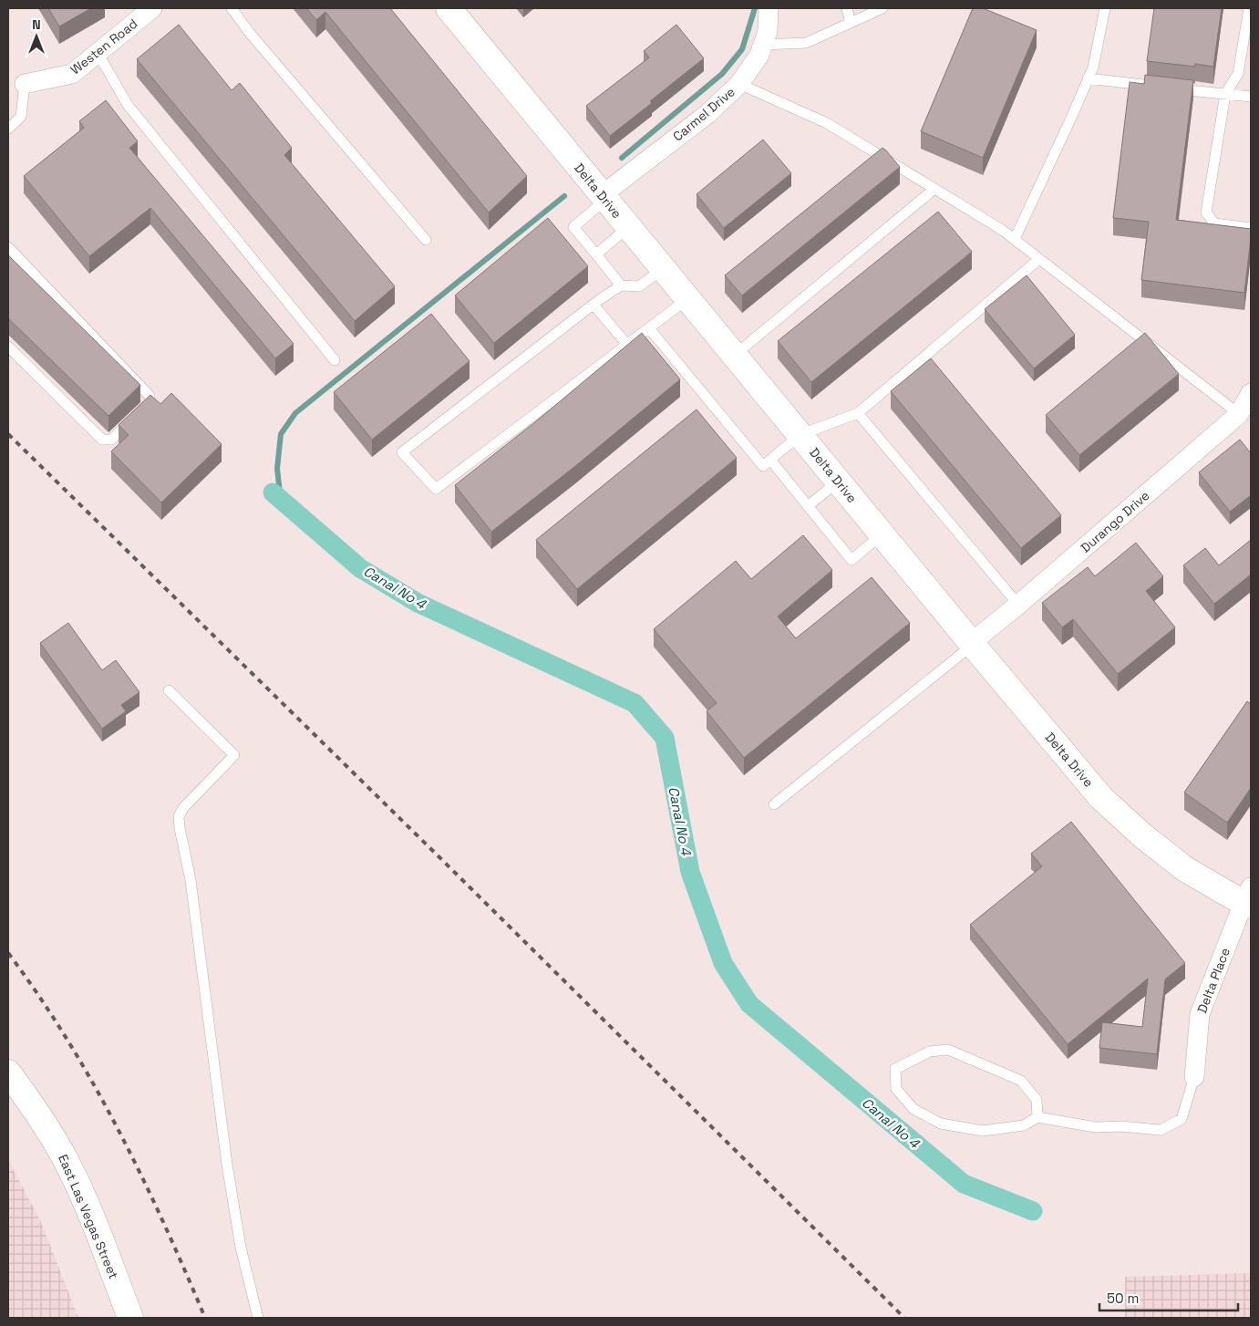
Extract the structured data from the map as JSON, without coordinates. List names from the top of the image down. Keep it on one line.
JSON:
{"streets":{"main road":["Delta Drive","East Las Vegas Street"],"street":["Westen Road","Carmel Drive","Durango Drive","Delta Place"]},"crossings":[["Carmel Drive","Delta Drive"],["Delta Drive","Durango Drive"],["Delta Drive","Delta Place"]],"water":["Canal No 4"],"scale_bar":"50 m","north":"top"}
